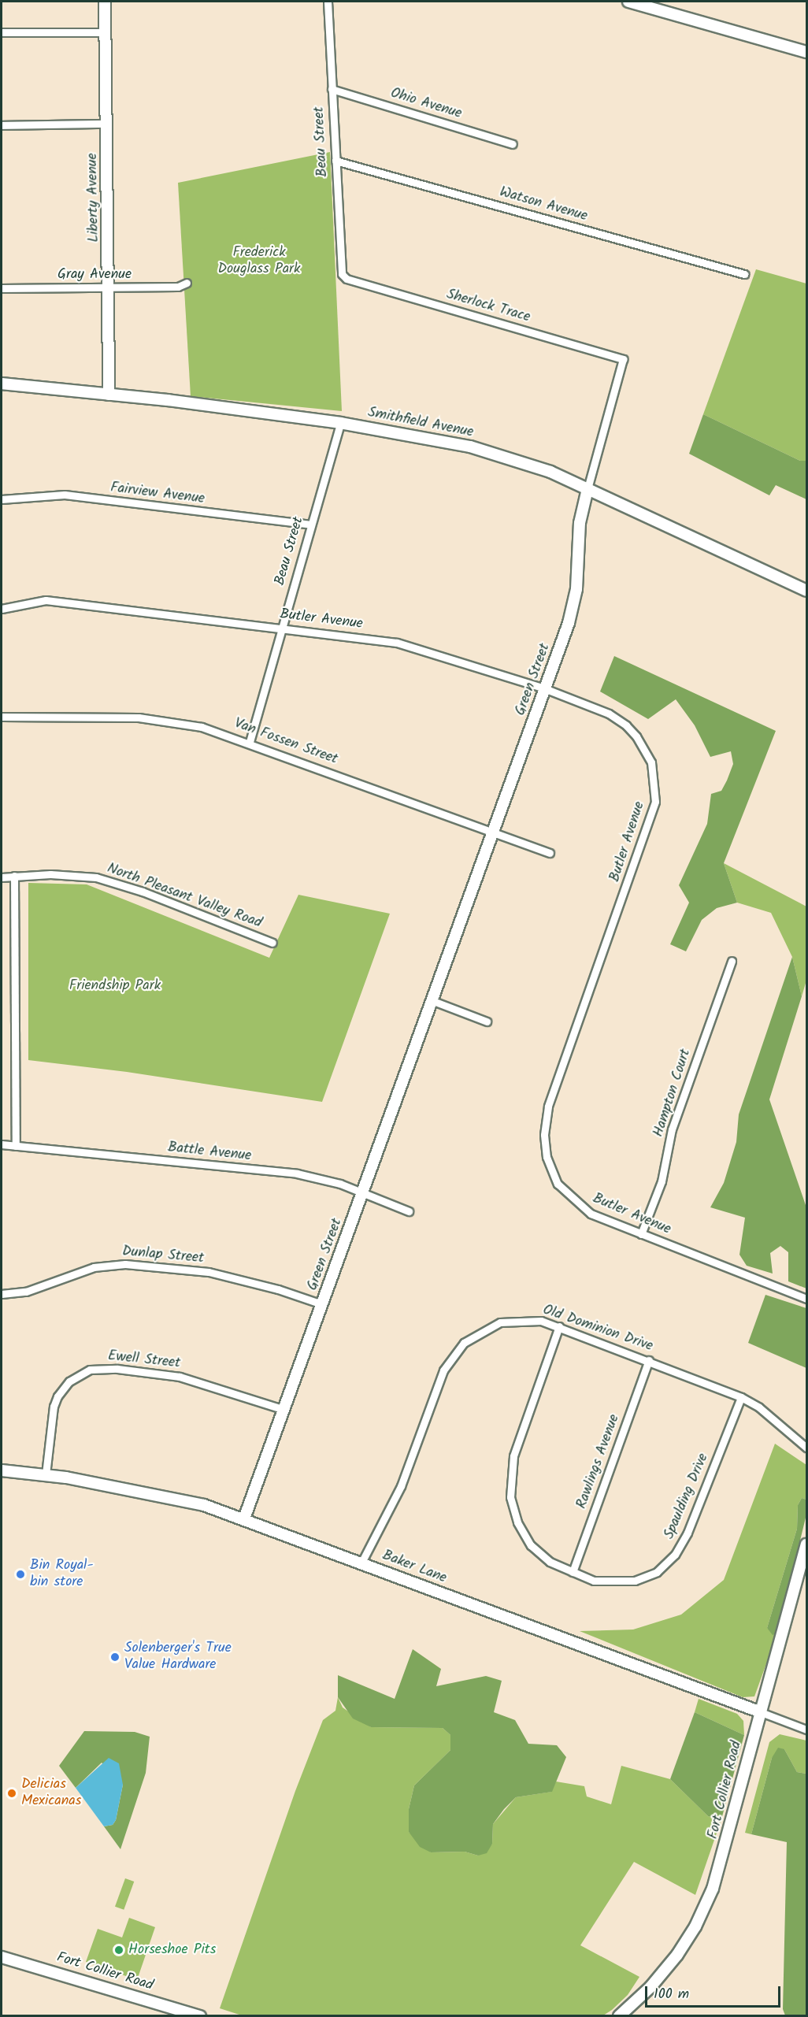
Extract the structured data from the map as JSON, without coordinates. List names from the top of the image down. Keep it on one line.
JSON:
{"streets":{"street":["Ohio Avenue","Beau Street","Liberty Avenue","Watson Avenue","Gray Avenue","Sherlock Trace","Smithfield Avenue","Fairview Avenue","Butler Avenue","Green Street","Van Fossen Street","North Pleasant Valley Road","Hampton Court","Battle Avenue","Dunlap Street","Old Dominion Drive","Ewell Street","Rawlings Avenue","Spaulding Drive","Baker Lane","Fort Collier Road"]},"crossings":[["Ohio Avenue","Beau Street"],["Beau Street","Watson Avenue"],["Beau Street","Sherlock Trace"],["Beau Street","Smithfield Avenue"],["Beau Street","Fairview Avenue"],["Beau Street","Butler Avenue"],["Beau Street","Van Fossen Street"],["Liberty Avenue","Gray Avenue"],["Liberty Avenue","Smithfield Avenue"],["Sherlock Trace","Green Street"],["Smithfield Avenue","Green Street"],["Butler Avenue","Green Street"],["Butler Avenue","Hampton Court"],["Green Street","Van Fossen Street"],["Green Street","Battle Avenue"],["Green Street","Dunlap Street"],["Green Street","Ewell Street"],["Green Street","Baker Lane"],["Old Dominion Drive","Rawlings Avenue"],["Old Dominion Drive","Spaulding Drive"],["Old Dominion Drive","Baker Lane"],["Ewell Street","Baker Lane"],["Rawlings Avenue","Spaulding Drive"],["Baker Lane","Fort Collier Road"]],"parks":["Frederick Douglass Park","Friendship Park"],"places":["Bin Royal- bin store","Solenberger's True Value Hardware","Delicias Mexicanas","Horseshoe Pits"],"scale_bar":"100 m"}
